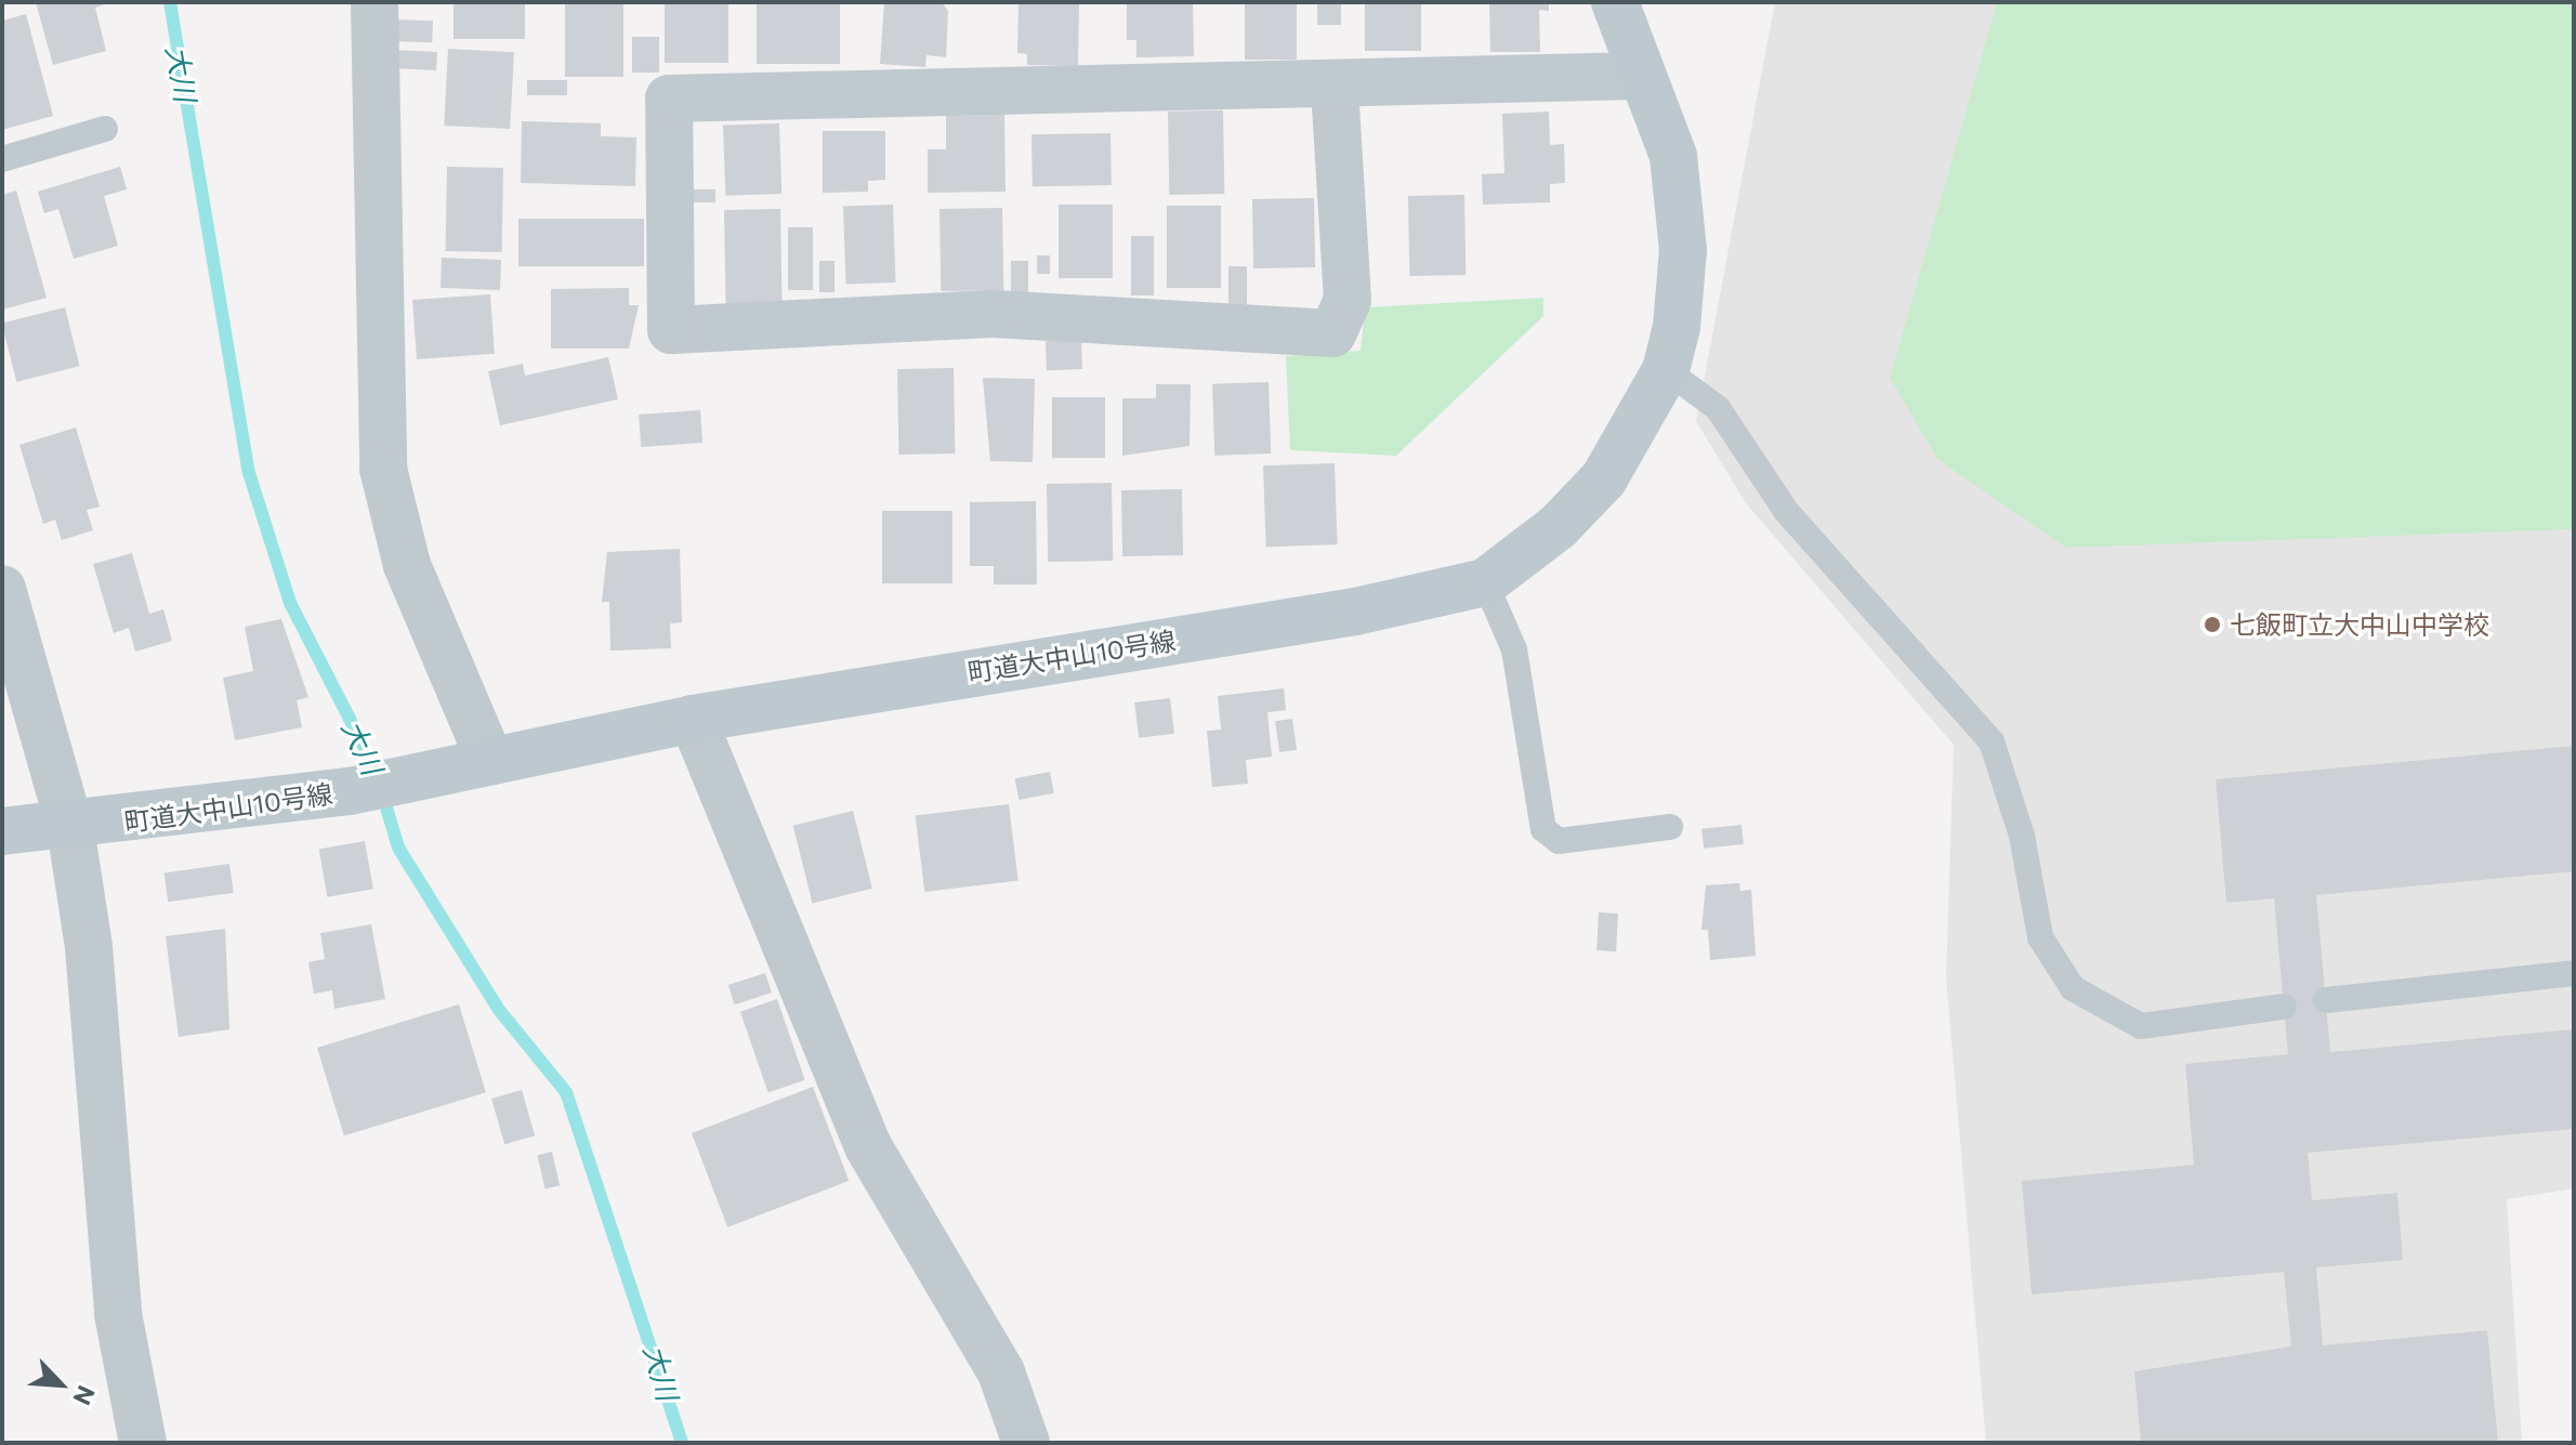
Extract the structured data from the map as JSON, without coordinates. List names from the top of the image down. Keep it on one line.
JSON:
{"streets":{"street":["町道大中山10号線"]},"water":["大川"],"places":["七飯町立大中山中学校"],"north":"bottom right"}
